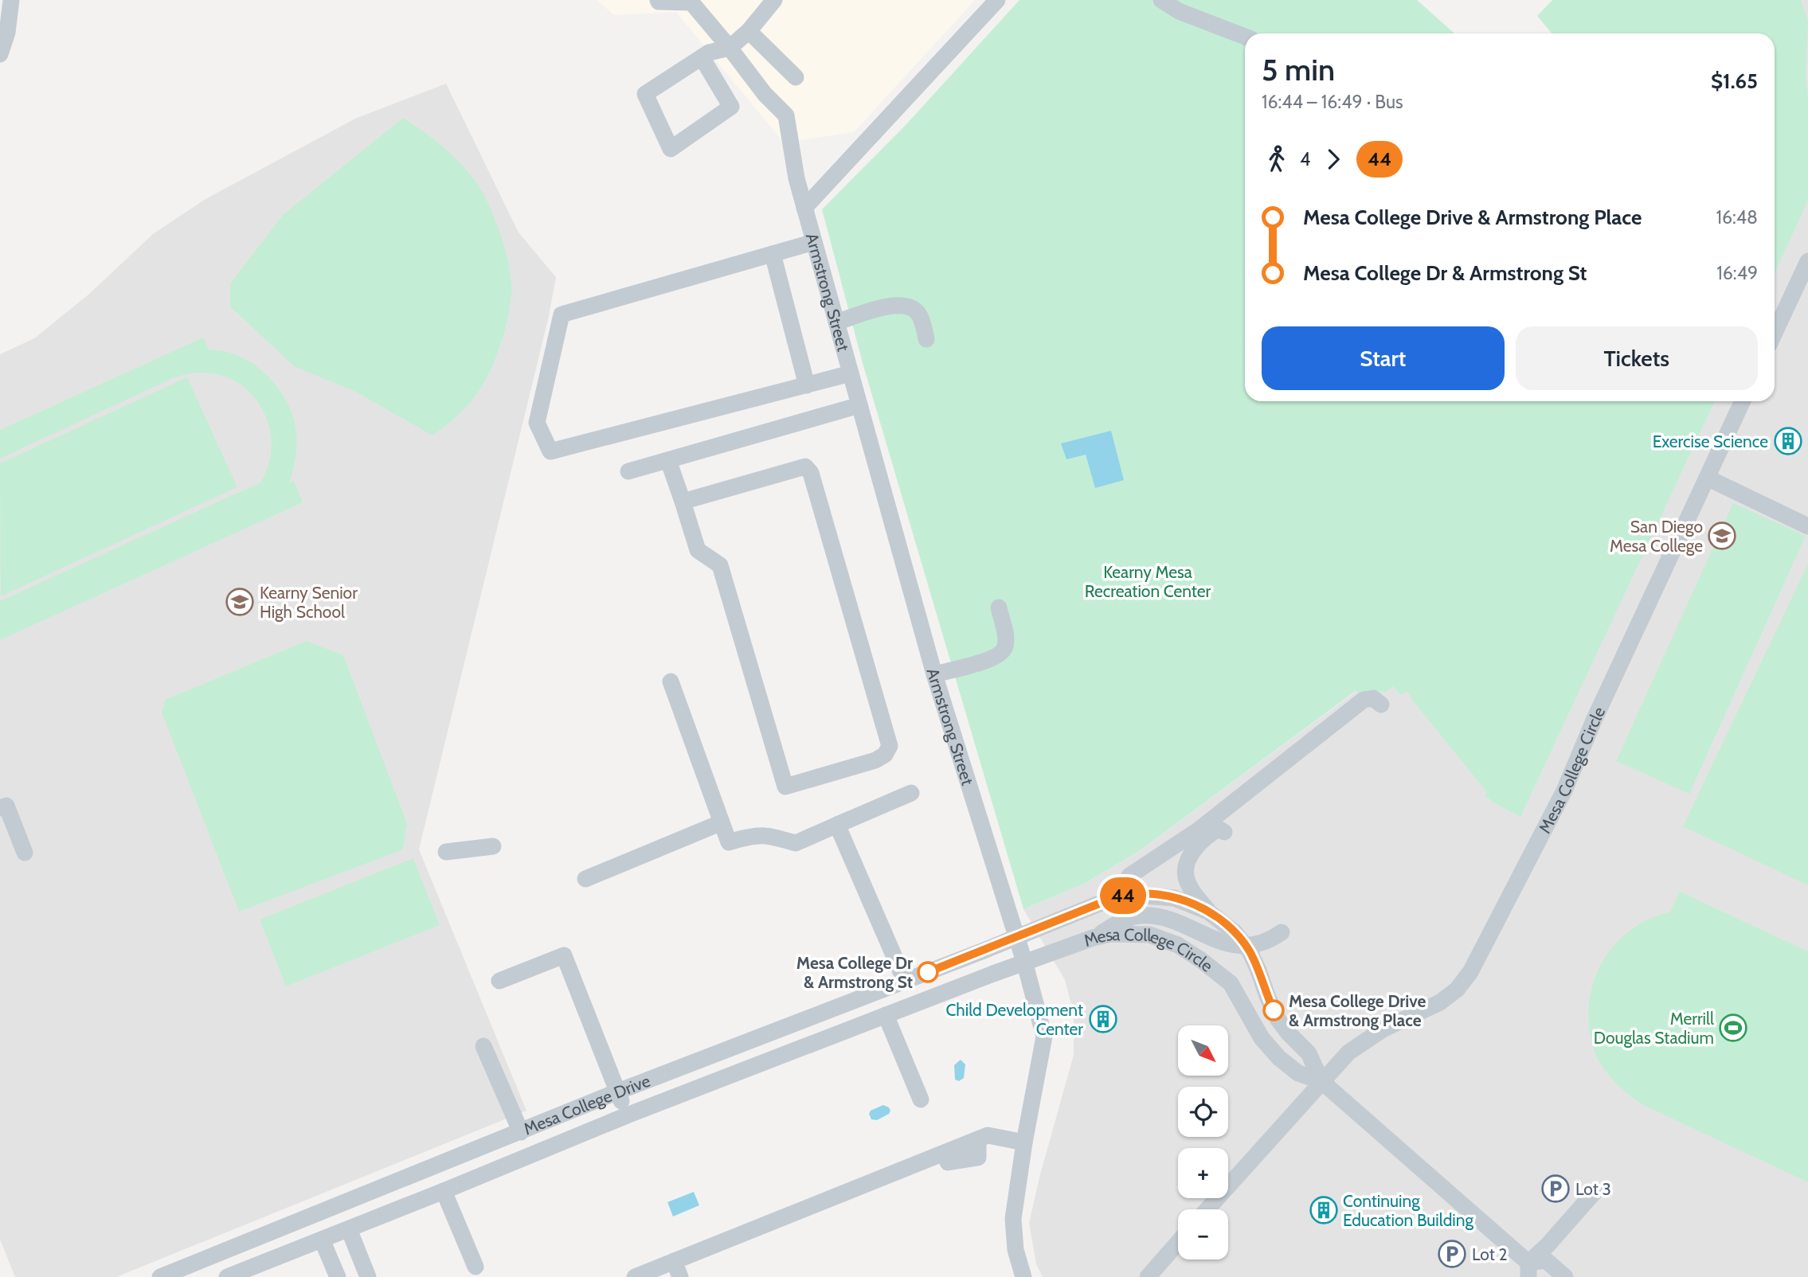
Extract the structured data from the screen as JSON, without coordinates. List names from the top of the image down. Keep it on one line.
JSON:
{"streets":{"street":["Armstrong Street","Mesa College Circle","Mesa College Drive"]},"crossings":[["Armstrong Street","Mesa College Circle"],["Armstrong Street","Mesa College Drive"],["Mesa College Circle","Mesa College Drive"]],"parks":["Kearny Mesa Recreation Center"],"places":{"building":["Exercise Science","Child Development Center","Continuing Education Building"],"school or university":["San Diego Mesa College","Kearny Senior High School"],"other":["Mesa College Dr & Armstrong St","Mesa College Drive & Armstrong Place"],"sports":["Merrill Douglas Stadium"],"parking":["Lot 3","Lot 2"]},"lines":["bus line 44"],"north":"bottom right","page":{"on_map":"44","heading":["5 min","16:44 – 16:49 · Bus","$1.65"],"legs":["4","44"],"list":[{"name":"Mesa College Drive & Armstrong Place","value":"16:48"},{"name":"Mesa College Dr & Armstrong St","value":"16:49"}],"buttons":["Start","Tickets"],"map_buttons":["+","−"]}}
